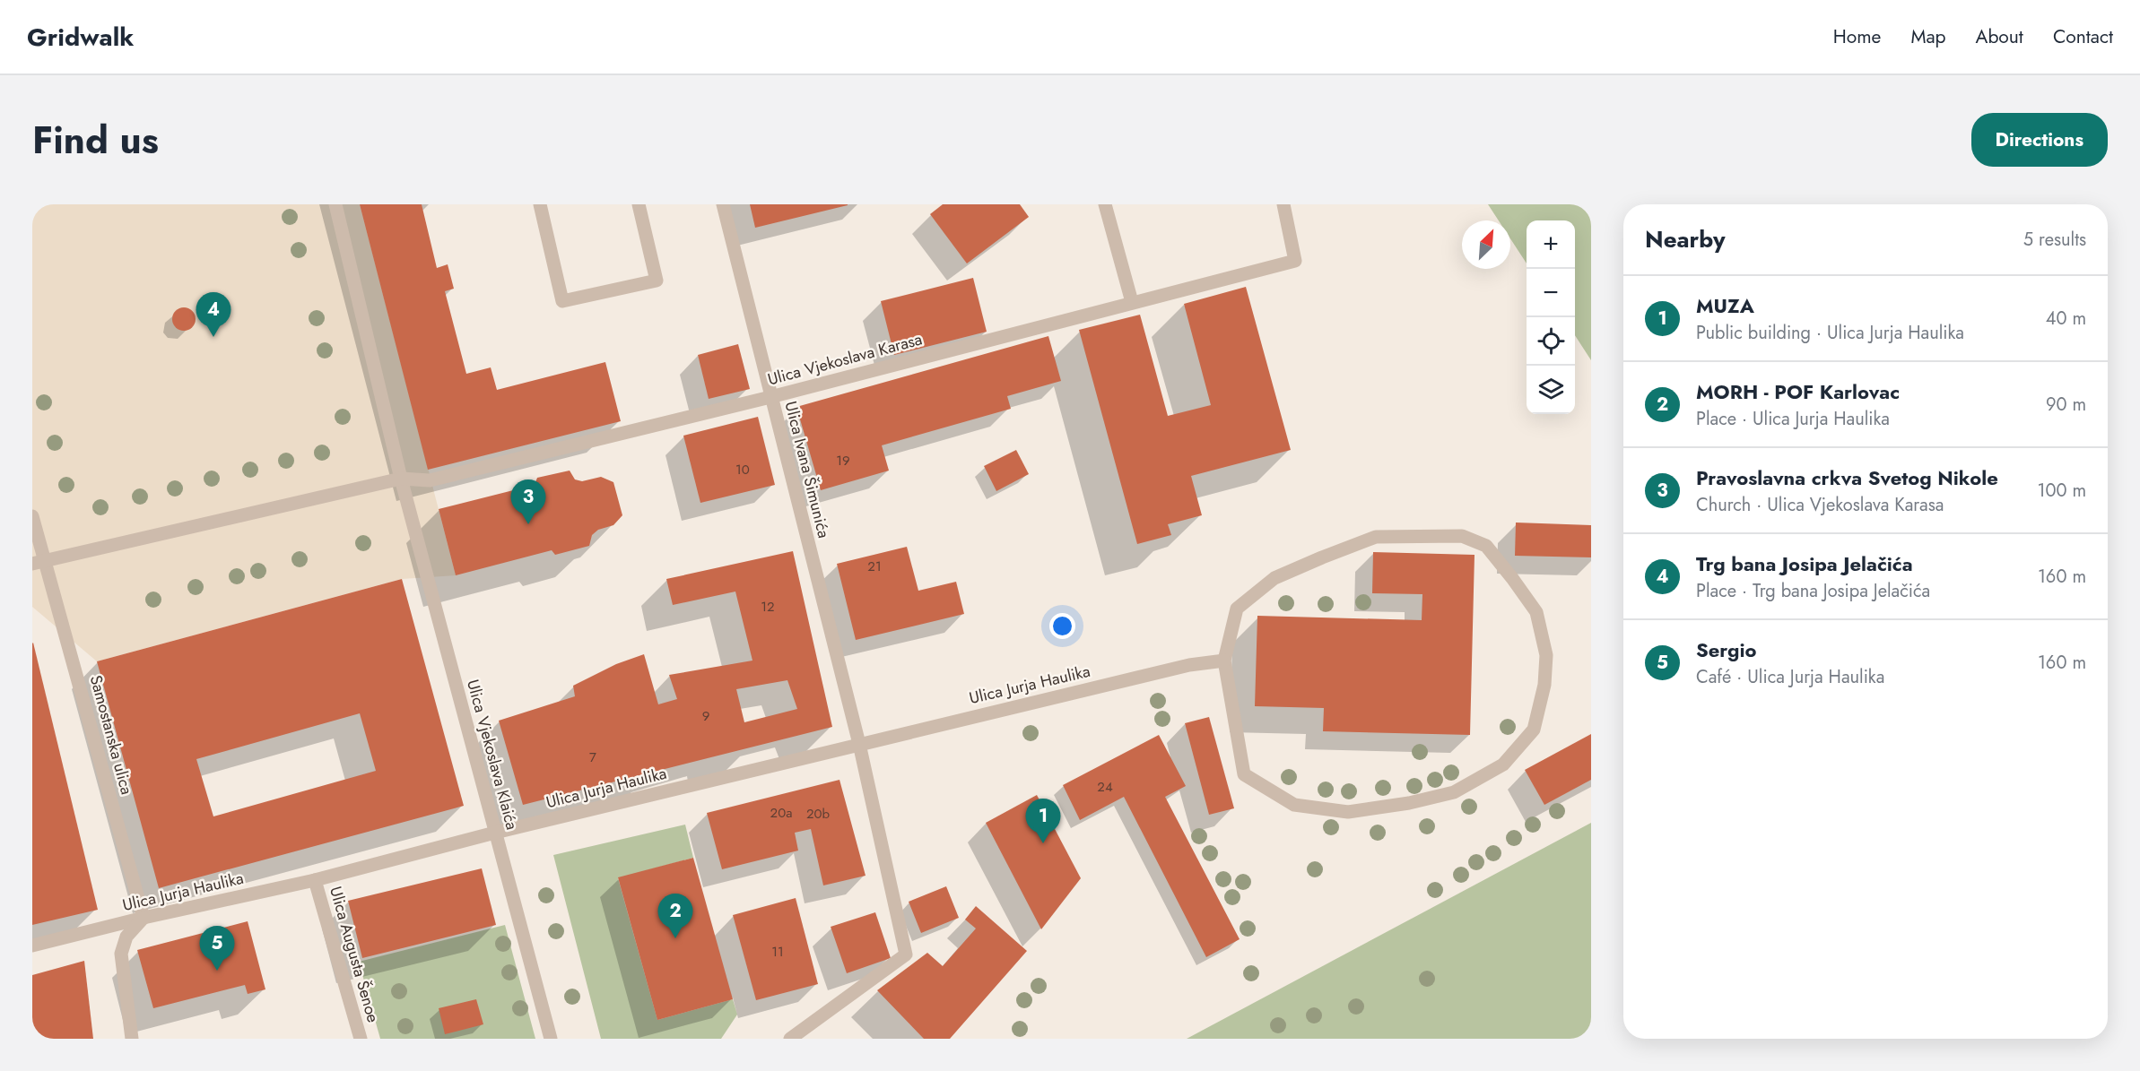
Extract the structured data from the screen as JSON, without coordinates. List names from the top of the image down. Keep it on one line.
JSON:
{"streets":{"street":["Ulica Vjekoslava Karasa","Ulica Ivana Šimunića","Ulica Jurja Haulika","Samostanska ulica","Ulica Vjekoslava Klaića","Ulica Augusta Šenoe"]},"crossings":[["Ulica Vjekoslava Karasa","Ulica Ivana Šimunića"],["Ulica Vjekoslava Karasa","Samostanska ulica"],["Ulica Vjekoslava Karasa","Ulica Vjekoslava Klaića"],["Ulica Ivana Šimunića","Ulica Jurja Haulika"],["Ulica Jurja Haulika","Samostanska ulica"],["Ulica Jurja Haulika","Ulica Vjekoslava Klaića"],["Ulica Jurja Haulika","Ulica Augusta Šenoe"]],"house_numbers":["19","10","21","12","9","7","24","20a","20b","11"],"north":"top right","page":{"header":"Gridwalk","nav":["Home","Map","About","Contact"],"title":"Find us","buttons":"Directions","heading":["Nearby","5 results"],"map_buttons":["+","−"],"list":[{"mark":"1","name":"MUZA","note":"Public building · Ulica Jurja Haulika","value":"40 m"},{"mark":"2","name":"MORH - POF Karlovac","note":"Place · Ulica Jurja Haulika","value":"90 m"},{"mark":"3","name":"Pravoslavna crkva Svetog Nikole","note":"Church · Ulica Vjekoslava Karasa","value":"100 m"},{"mark":"4","name":"Trg bana Josipa Jelačića","note":"Place · Trg bana Josipa Jelačića","value":"160 m"},{"mark":"5","name":"Sergio","note":"Café · Ulica Jurja Haulika","value":"160 m"}],"pins":["4","3","1","2","5"]}}
